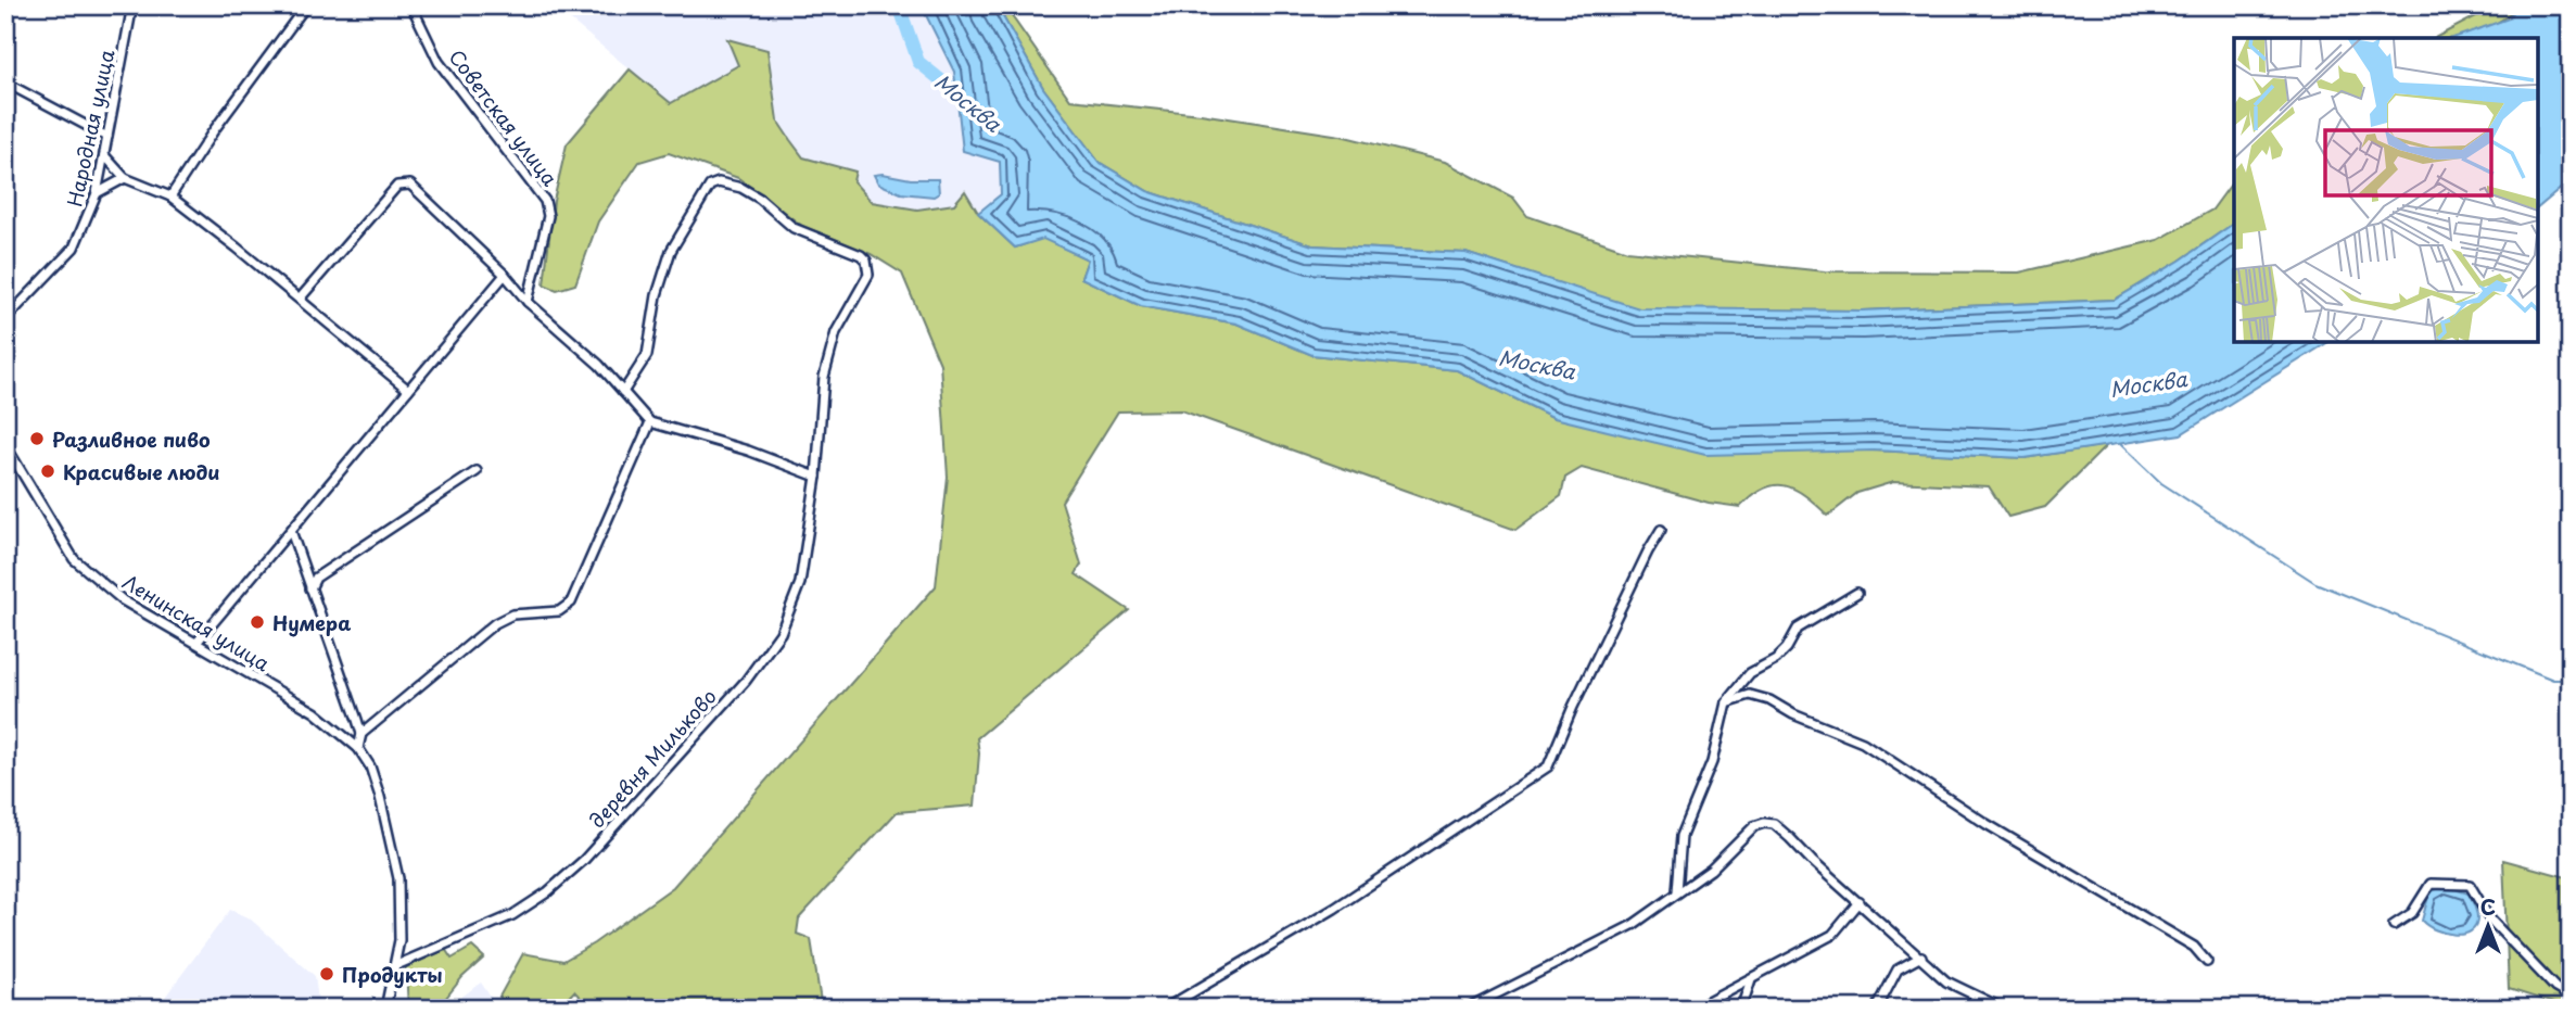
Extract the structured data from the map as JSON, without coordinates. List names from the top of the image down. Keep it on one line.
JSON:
{"streets":{"street":["Советская улица","Народная улица","Ленинская улица","деревня Мильково"]},"crossings":[["Ленинская улица","деревня Мильково"]],"water":["Москва"],"places":["Разливное пиво","Красивые люди","Нумера","Продукты"],"north":"top"}
